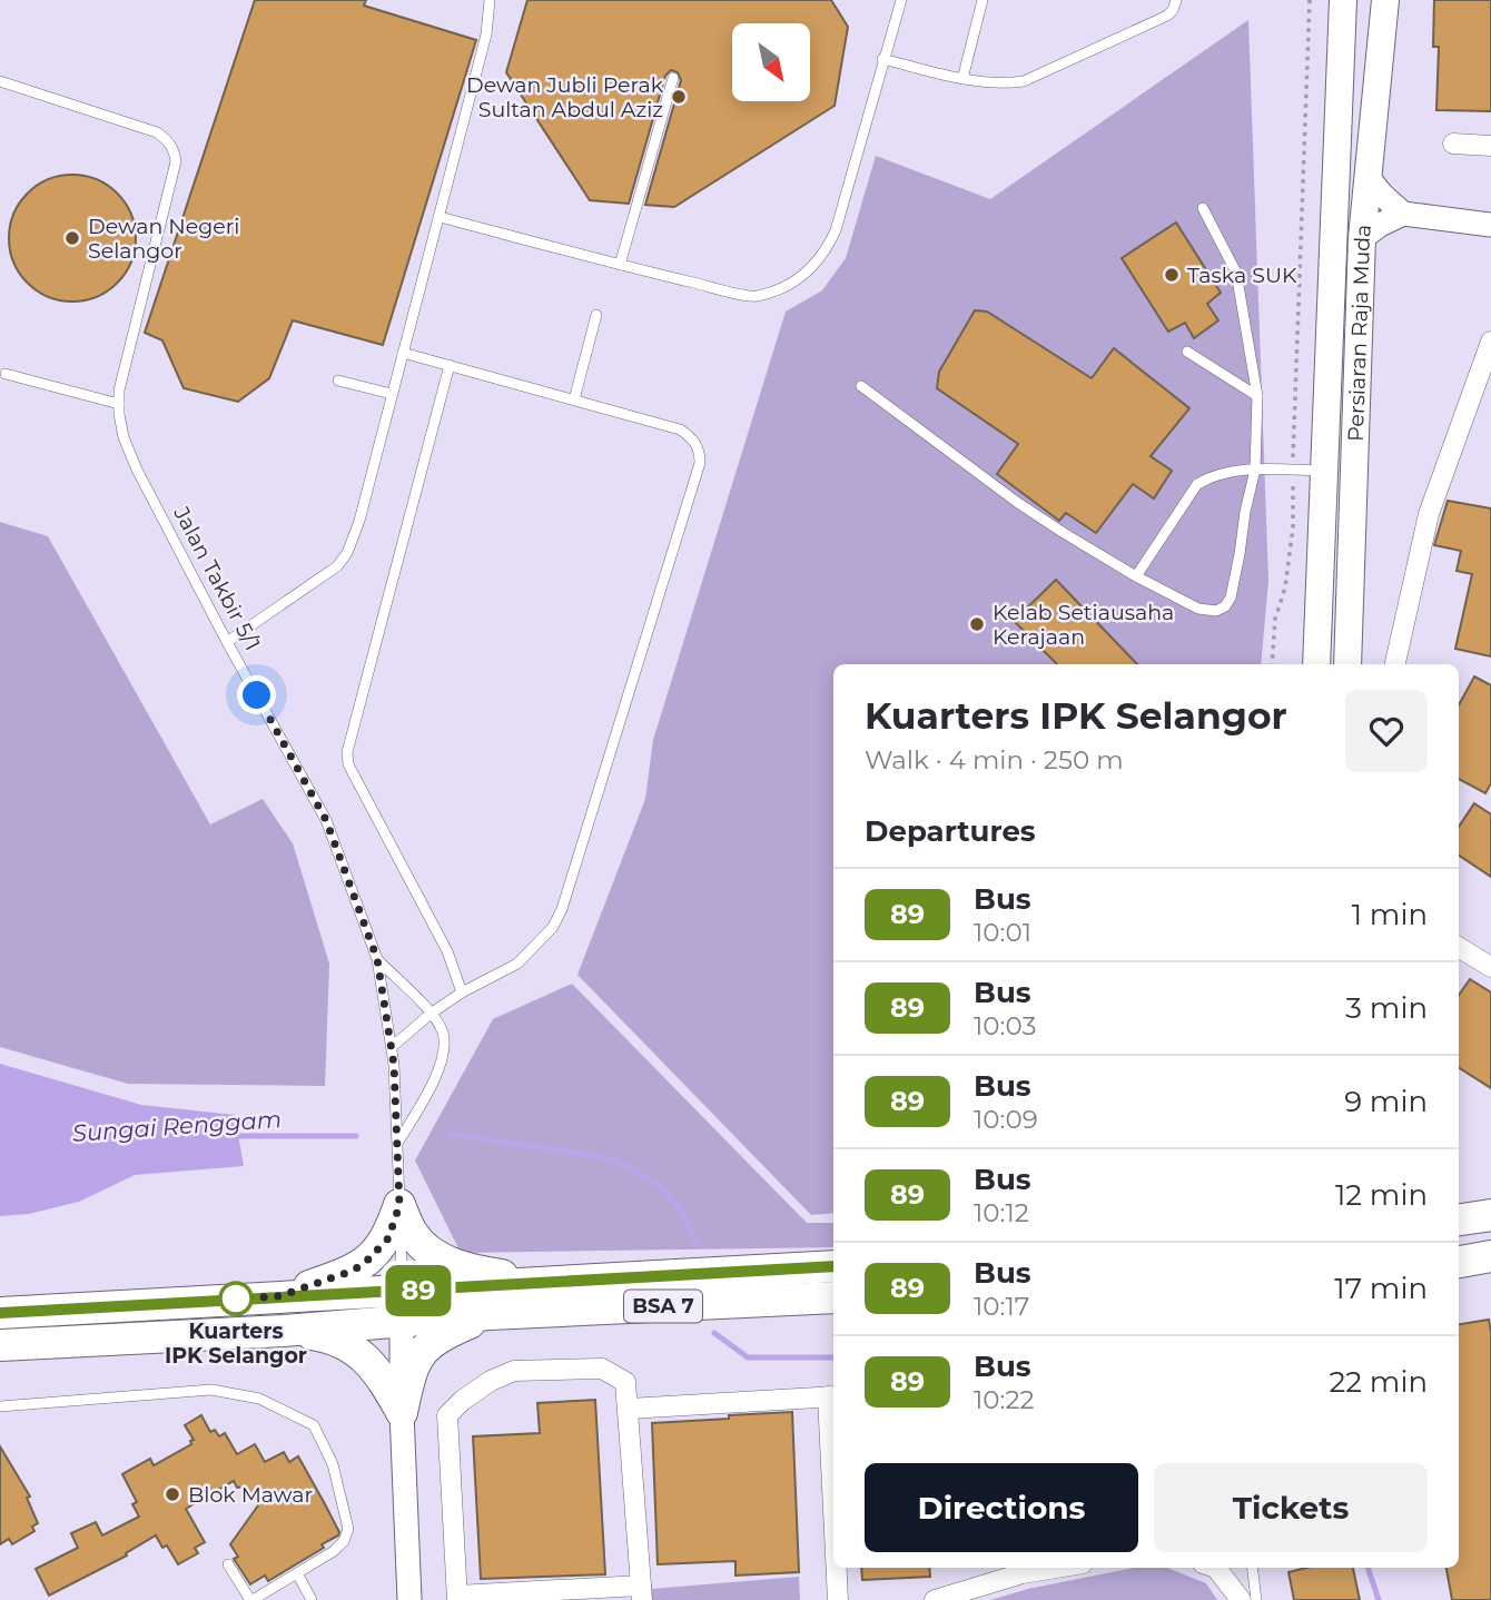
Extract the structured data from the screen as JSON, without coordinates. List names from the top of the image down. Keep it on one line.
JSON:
{"streets":{"main road":["Persiaran Raja Muda","BSA 7"],"lane":["Jalan Takbir 5/1"]},"crossings":[["Jalan Takbir 5/1","BSA 7"]],"water":["Sungai Renggam"],"places":["Dewan Jubli Perak Sultan Abdul Aziz","Dewan Negeri Selangor","Taska SUK","Kelab Setiausaha Kerajaan","Kuarters IPK Selangor","Blok Mawar"],"lines":["bus line 89"],"north":"bottom right","page":{"on_map":"89","heading":[["Kuarters IPK Selangor","Walk · 4 min · 250 m"],"Departures"],"list":[{"mark":"89","name":"Bus","note":"10:01","value":"1 min"},{"mark":"89","name":"Bus","note":"10:03","value":"3 min"},{"mark":"89","name":"Bus","note":"10:09","value":"9 min"},{"mark":"89","name":"Bus","note":"10:12","value":"12 min"},{"mark":"89","name":"Bus","note":"10:17","value":"17 min"},{"mark":"89","name":"Bus","note":"10:22","value":"22 min"}],"buttons":["Directions","Tickets"]}}
